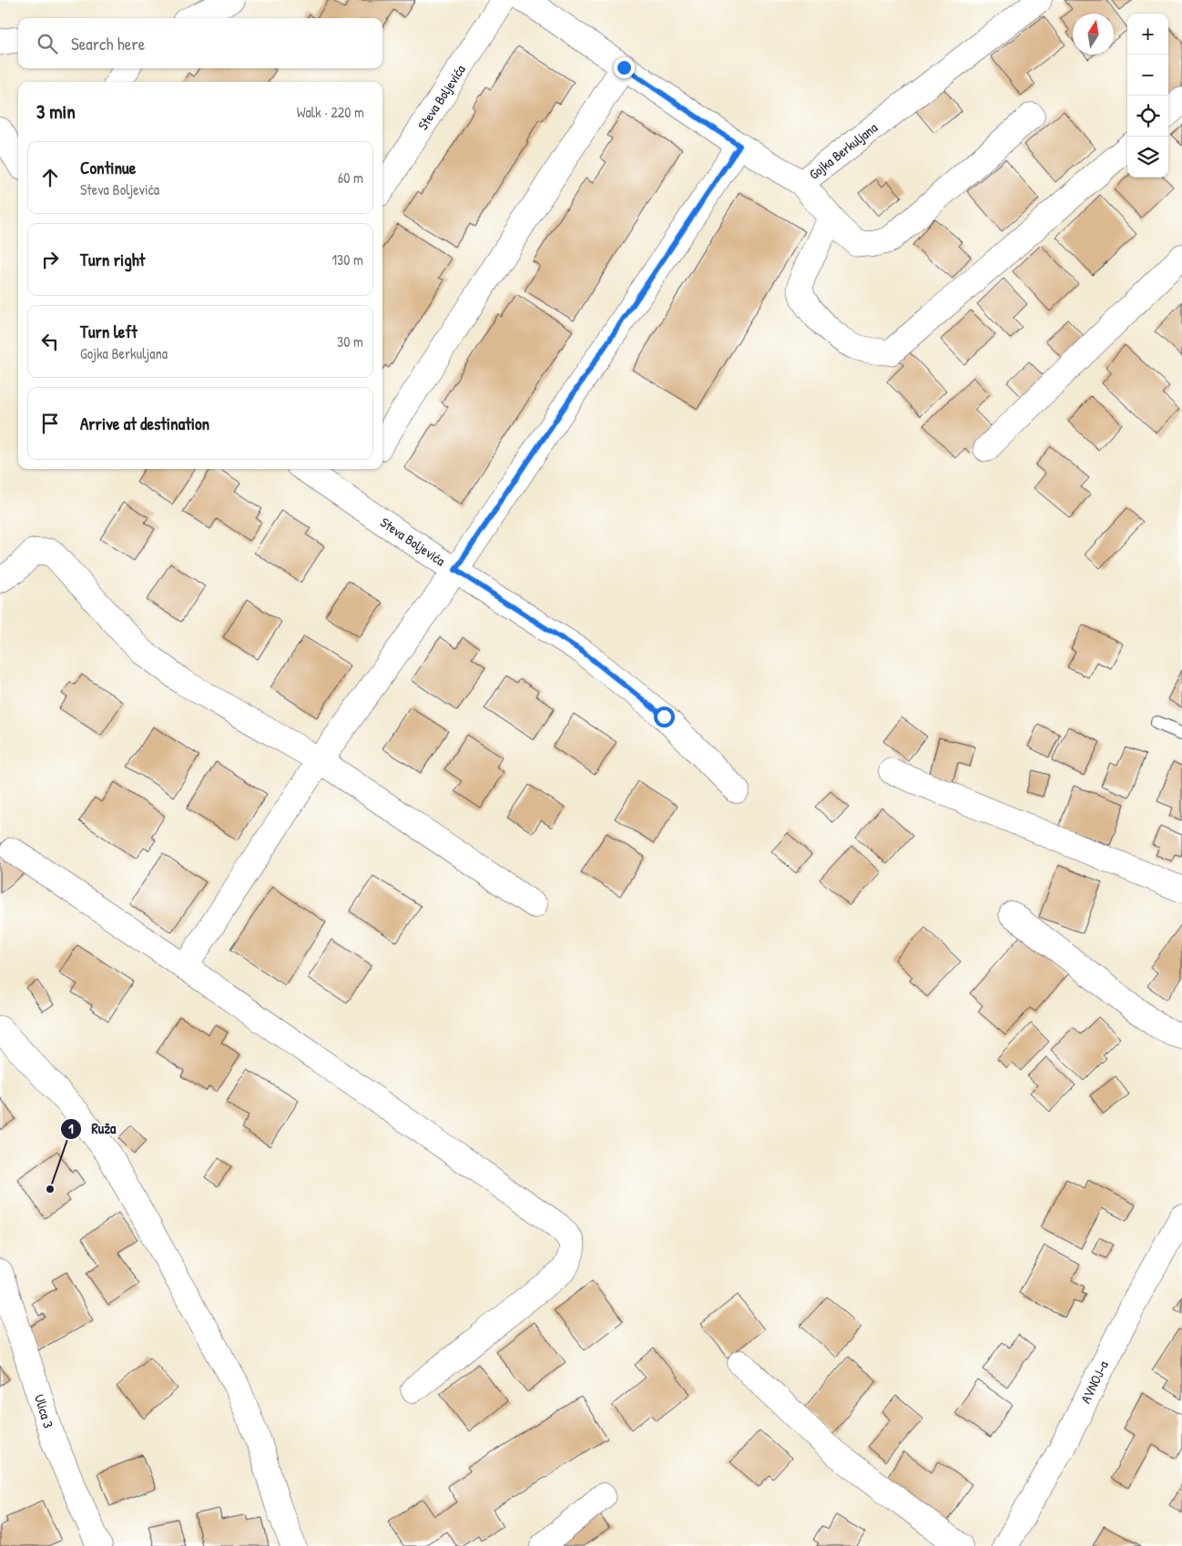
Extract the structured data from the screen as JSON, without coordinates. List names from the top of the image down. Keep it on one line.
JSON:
{"streets":{"street":["Steva Boljevića","Gojka Berkuljana","AVNOJ-a","Ulica 3"]},"places":["Ruža"],"north":"top","page":{"map_buttons":["+","−"],"search":"Search here","heading":["3 min","Walk · 220 m"],"list":[["Continue","Steva Boljevića","60 m"],["Turn right","130 m"],["Turn left","Gojka Berkuljana","30 m"],"Arrive at destination"]}}
